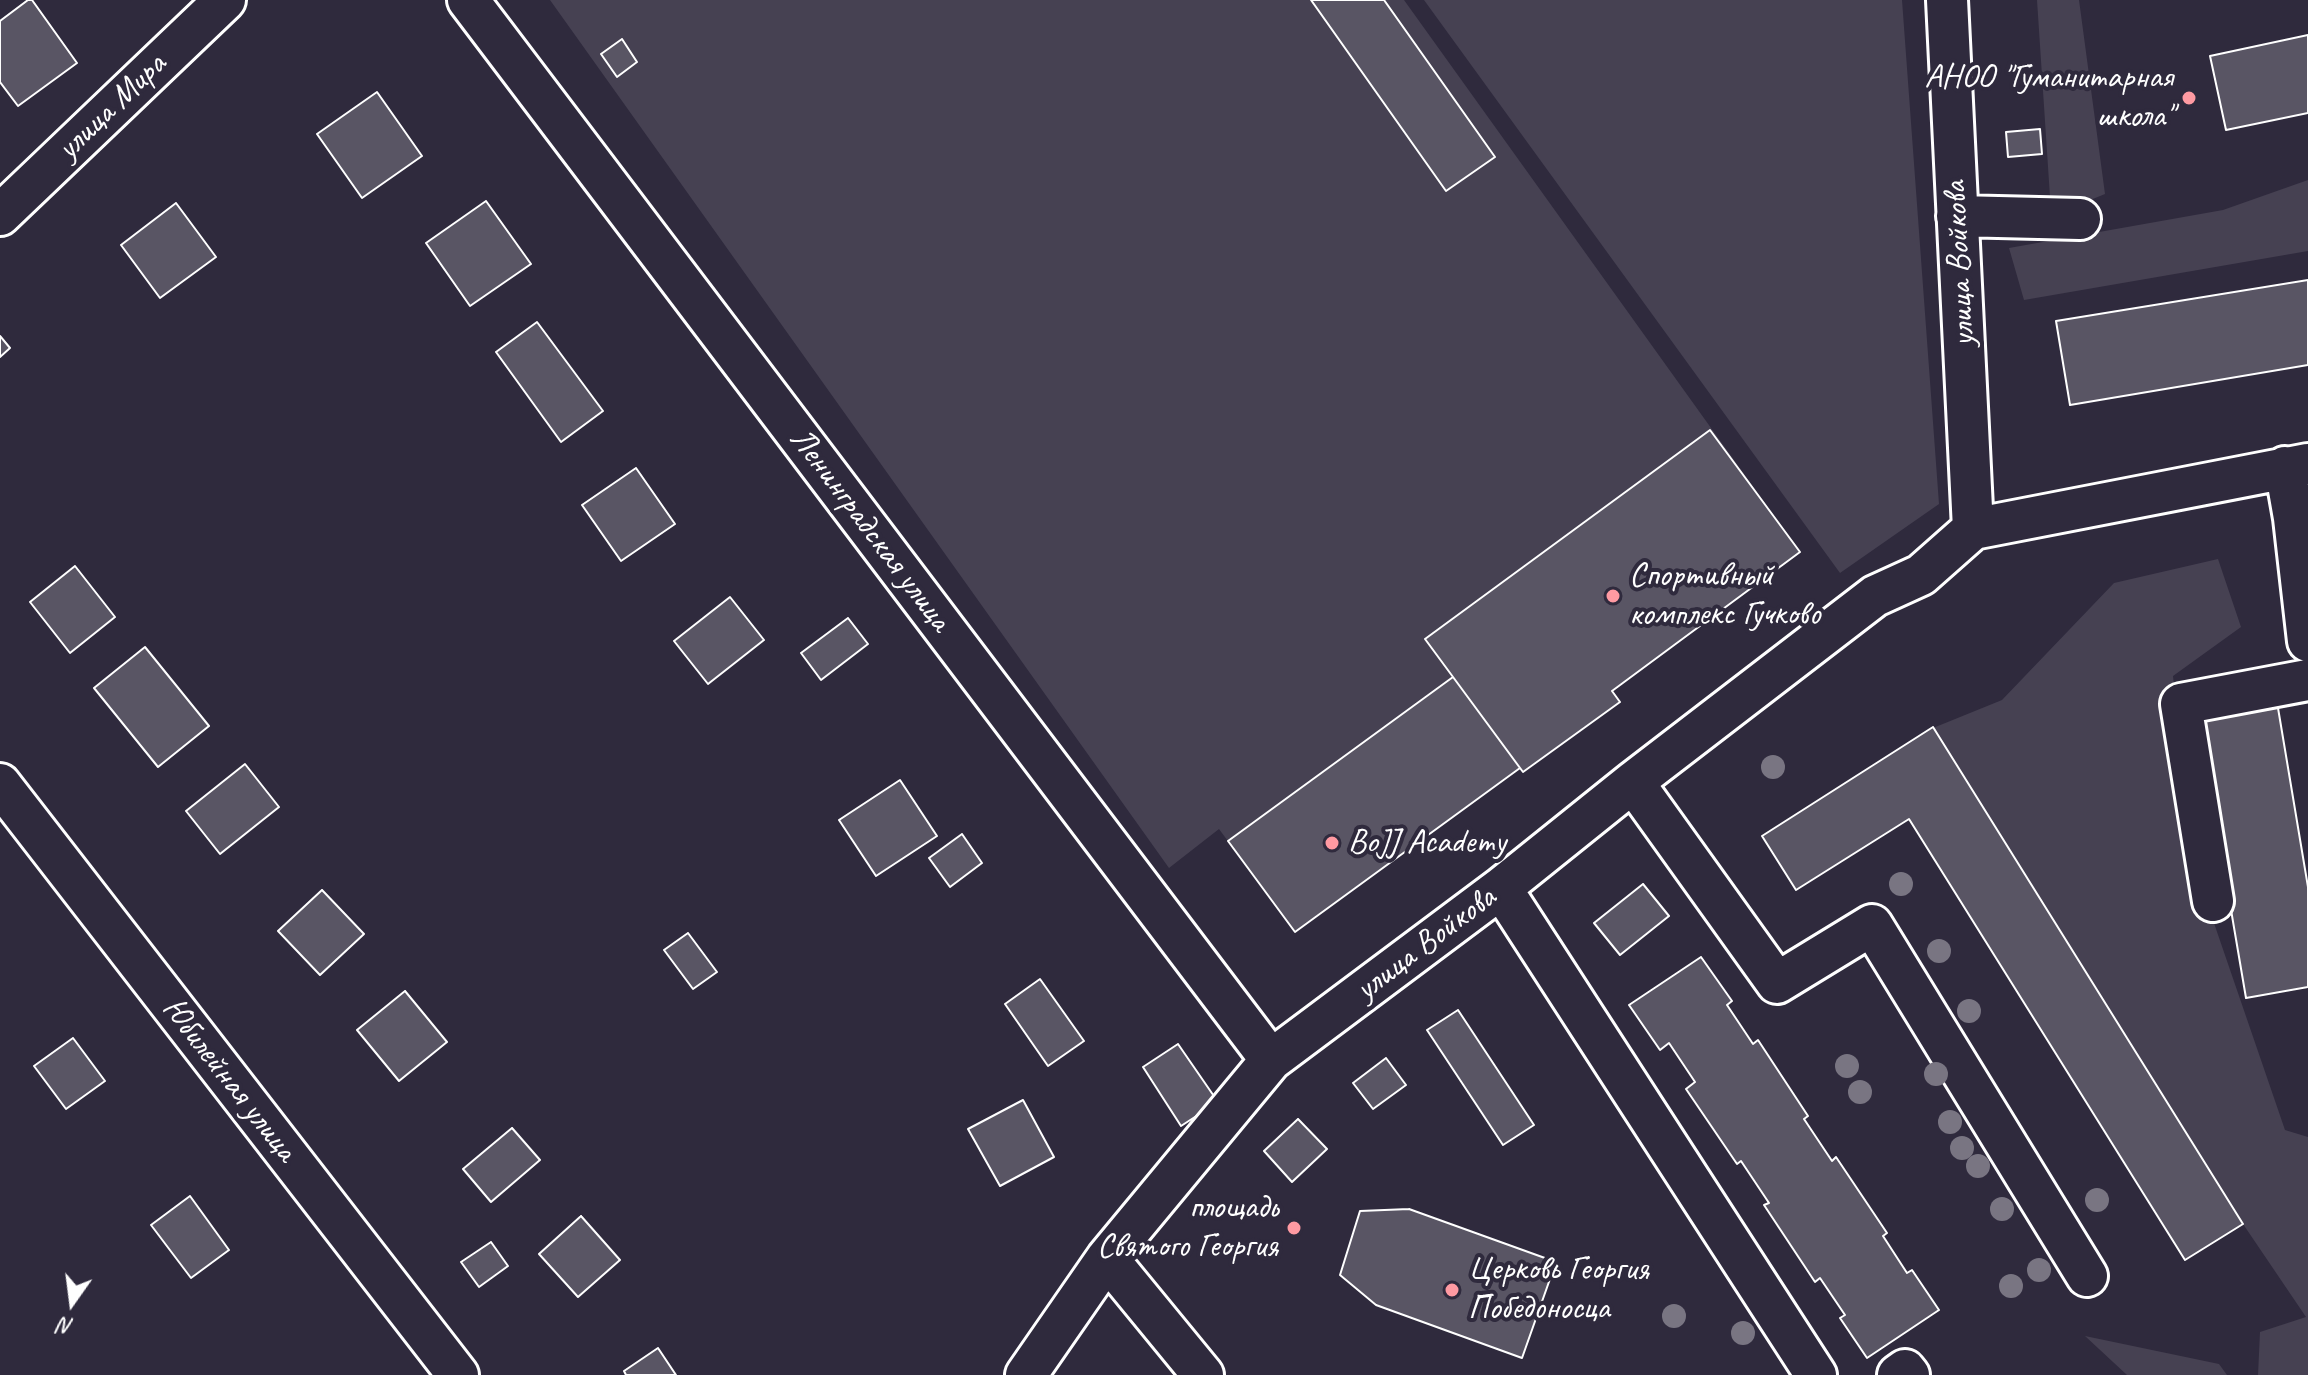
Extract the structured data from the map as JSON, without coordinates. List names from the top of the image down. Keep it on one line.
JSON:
{"streets":{"street":["улица Мира","улица Войкова","Ленинградская улица","Юбилейная улица"]},"crossings":[["улица Войкова","Ленинградская улица"]],"places":["АНОО \"Гуманитарная школа\"","Спортивный комплекс Гучково","BoJJ Academy","площадь Святого Георгия","Церковь Георгия Победоносца"],"north":"bottom"}
